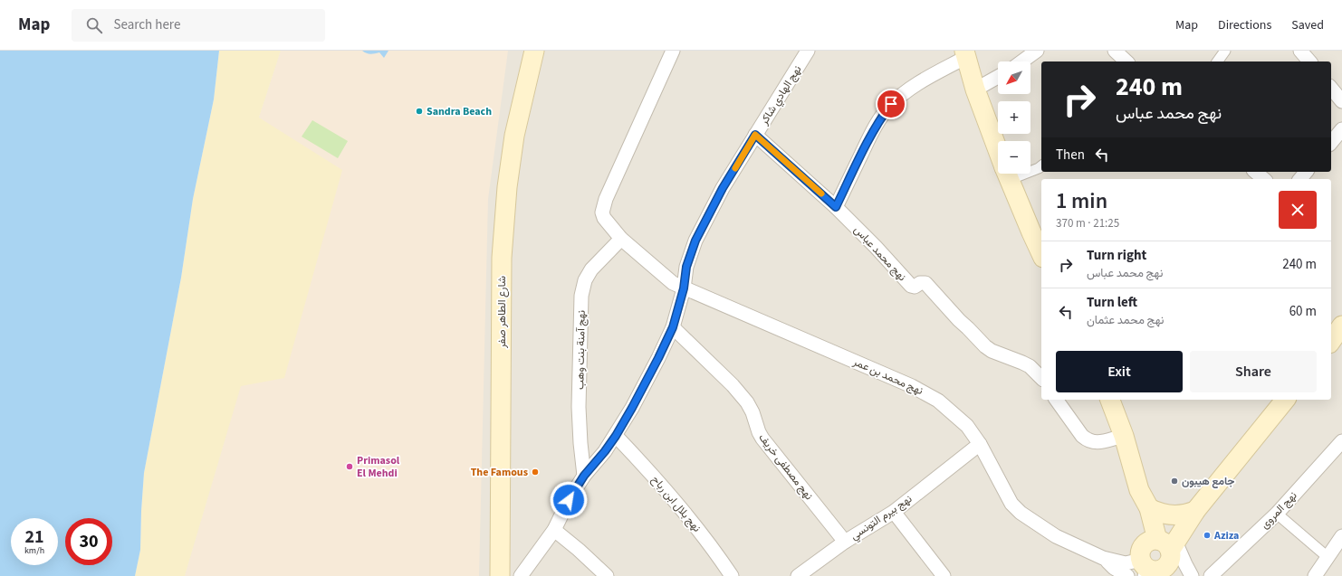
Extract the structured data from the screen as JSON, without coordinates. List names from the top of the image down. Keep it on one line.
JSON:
{"streets":{"main road":["شارع الطاهر صفر"],"street":["نهج الهادي شاكر","نهج محمد عباس","نهج آمنة بنت وهب","نهج محمد بن عمر","نهج مصطفى خريف","نهج بلال ابن رباح","نهج المروى","نهج بيرم التونسي"]},"crossings":[["نهج الهادي شاكر","نهج محمد عباس"],["نهج الهادي شاكر","نهج آمنة بنت وهب"],["نهج الهادي شاكر","نهج محمد بن عمر"],["نهج الهادي شاكر","نهج مصطفى خريف"],["نهج الهادي شاكر","نهج بلال ابن رباح"],["نهج آمنة بنت وهب","نهج محمد بن عمر"],["نهج محمد بن عمر","نهج بيرم التونسي"],["نهج مصطفى خريف","نهج بيرم التونسي"]],"places":["Sandra Beach","Primasol El Mehdi","The Famous","جامع هيبون","Aziza"],"north":"bottom left","page":{"header":"Map","search":"Search here","nav":["Map","Directions","Saved"],"map_buttons":["+","−"],"turn":["240 m","نهج محمد عباس"],"then":"Then","heading":["1 min","370 m · 21:25"],"list":[{"name":"Turn right","note":"نهج محمد عباس","value":"240 m"},{"name":"Turn left","note":"نهج محمد عثمان","value":"60 m"}],"buttons":["Exit","Share"],"speed":"21 km/h","limit":"30"}}
